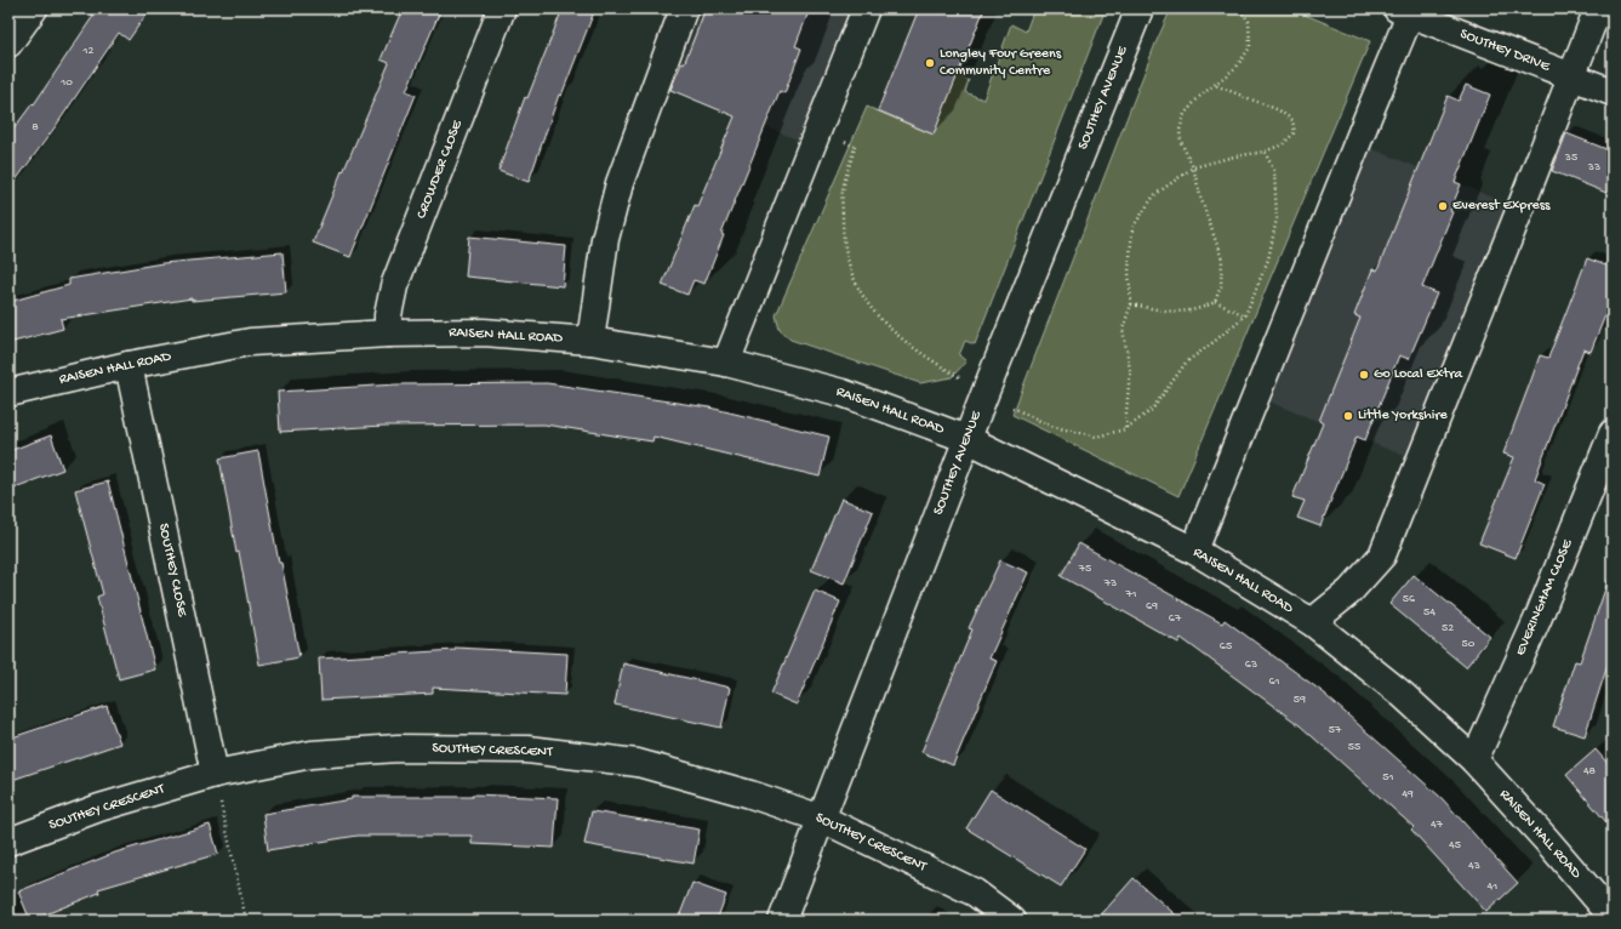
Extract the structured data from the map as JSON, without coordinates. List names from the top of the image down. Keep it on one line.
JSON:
{"streets":{"street":["SOUTHEY DRIVE","SOUTHEY AVENUE","CROWDER CLOSE","RAISEN HALL ROAD","SOUTHEY CLOSE","EVERINGHAM CLOSE","SOUTHEY CRESCENT"]},"crossings":[["SOUTHEY AVENUE","RAISEN HALL ROAD"],["SOUTHEY AVENUE","SOUTHEY CRESCENT"],["CROWDER CLOSE","RAISEN HALL ROAD"],["RAISEN HALL ROAD","SOUTHEY CLOSE"],["RAISEN HALL ROAD","EVERINGHAM CLOSE"],["SOUTHEY CLOSE","SOUTHEY CRESCENT"]],"places":["Longley Four Greens Community Centre","Everest Express","Go Local Extra","Little Yorkshire"],"house_numbers":["12","10","8","35","33","75","73","71","56","69","54","67","52","50","65","63","61","59","57","55","48","51","49","47","45","43","41"]}
